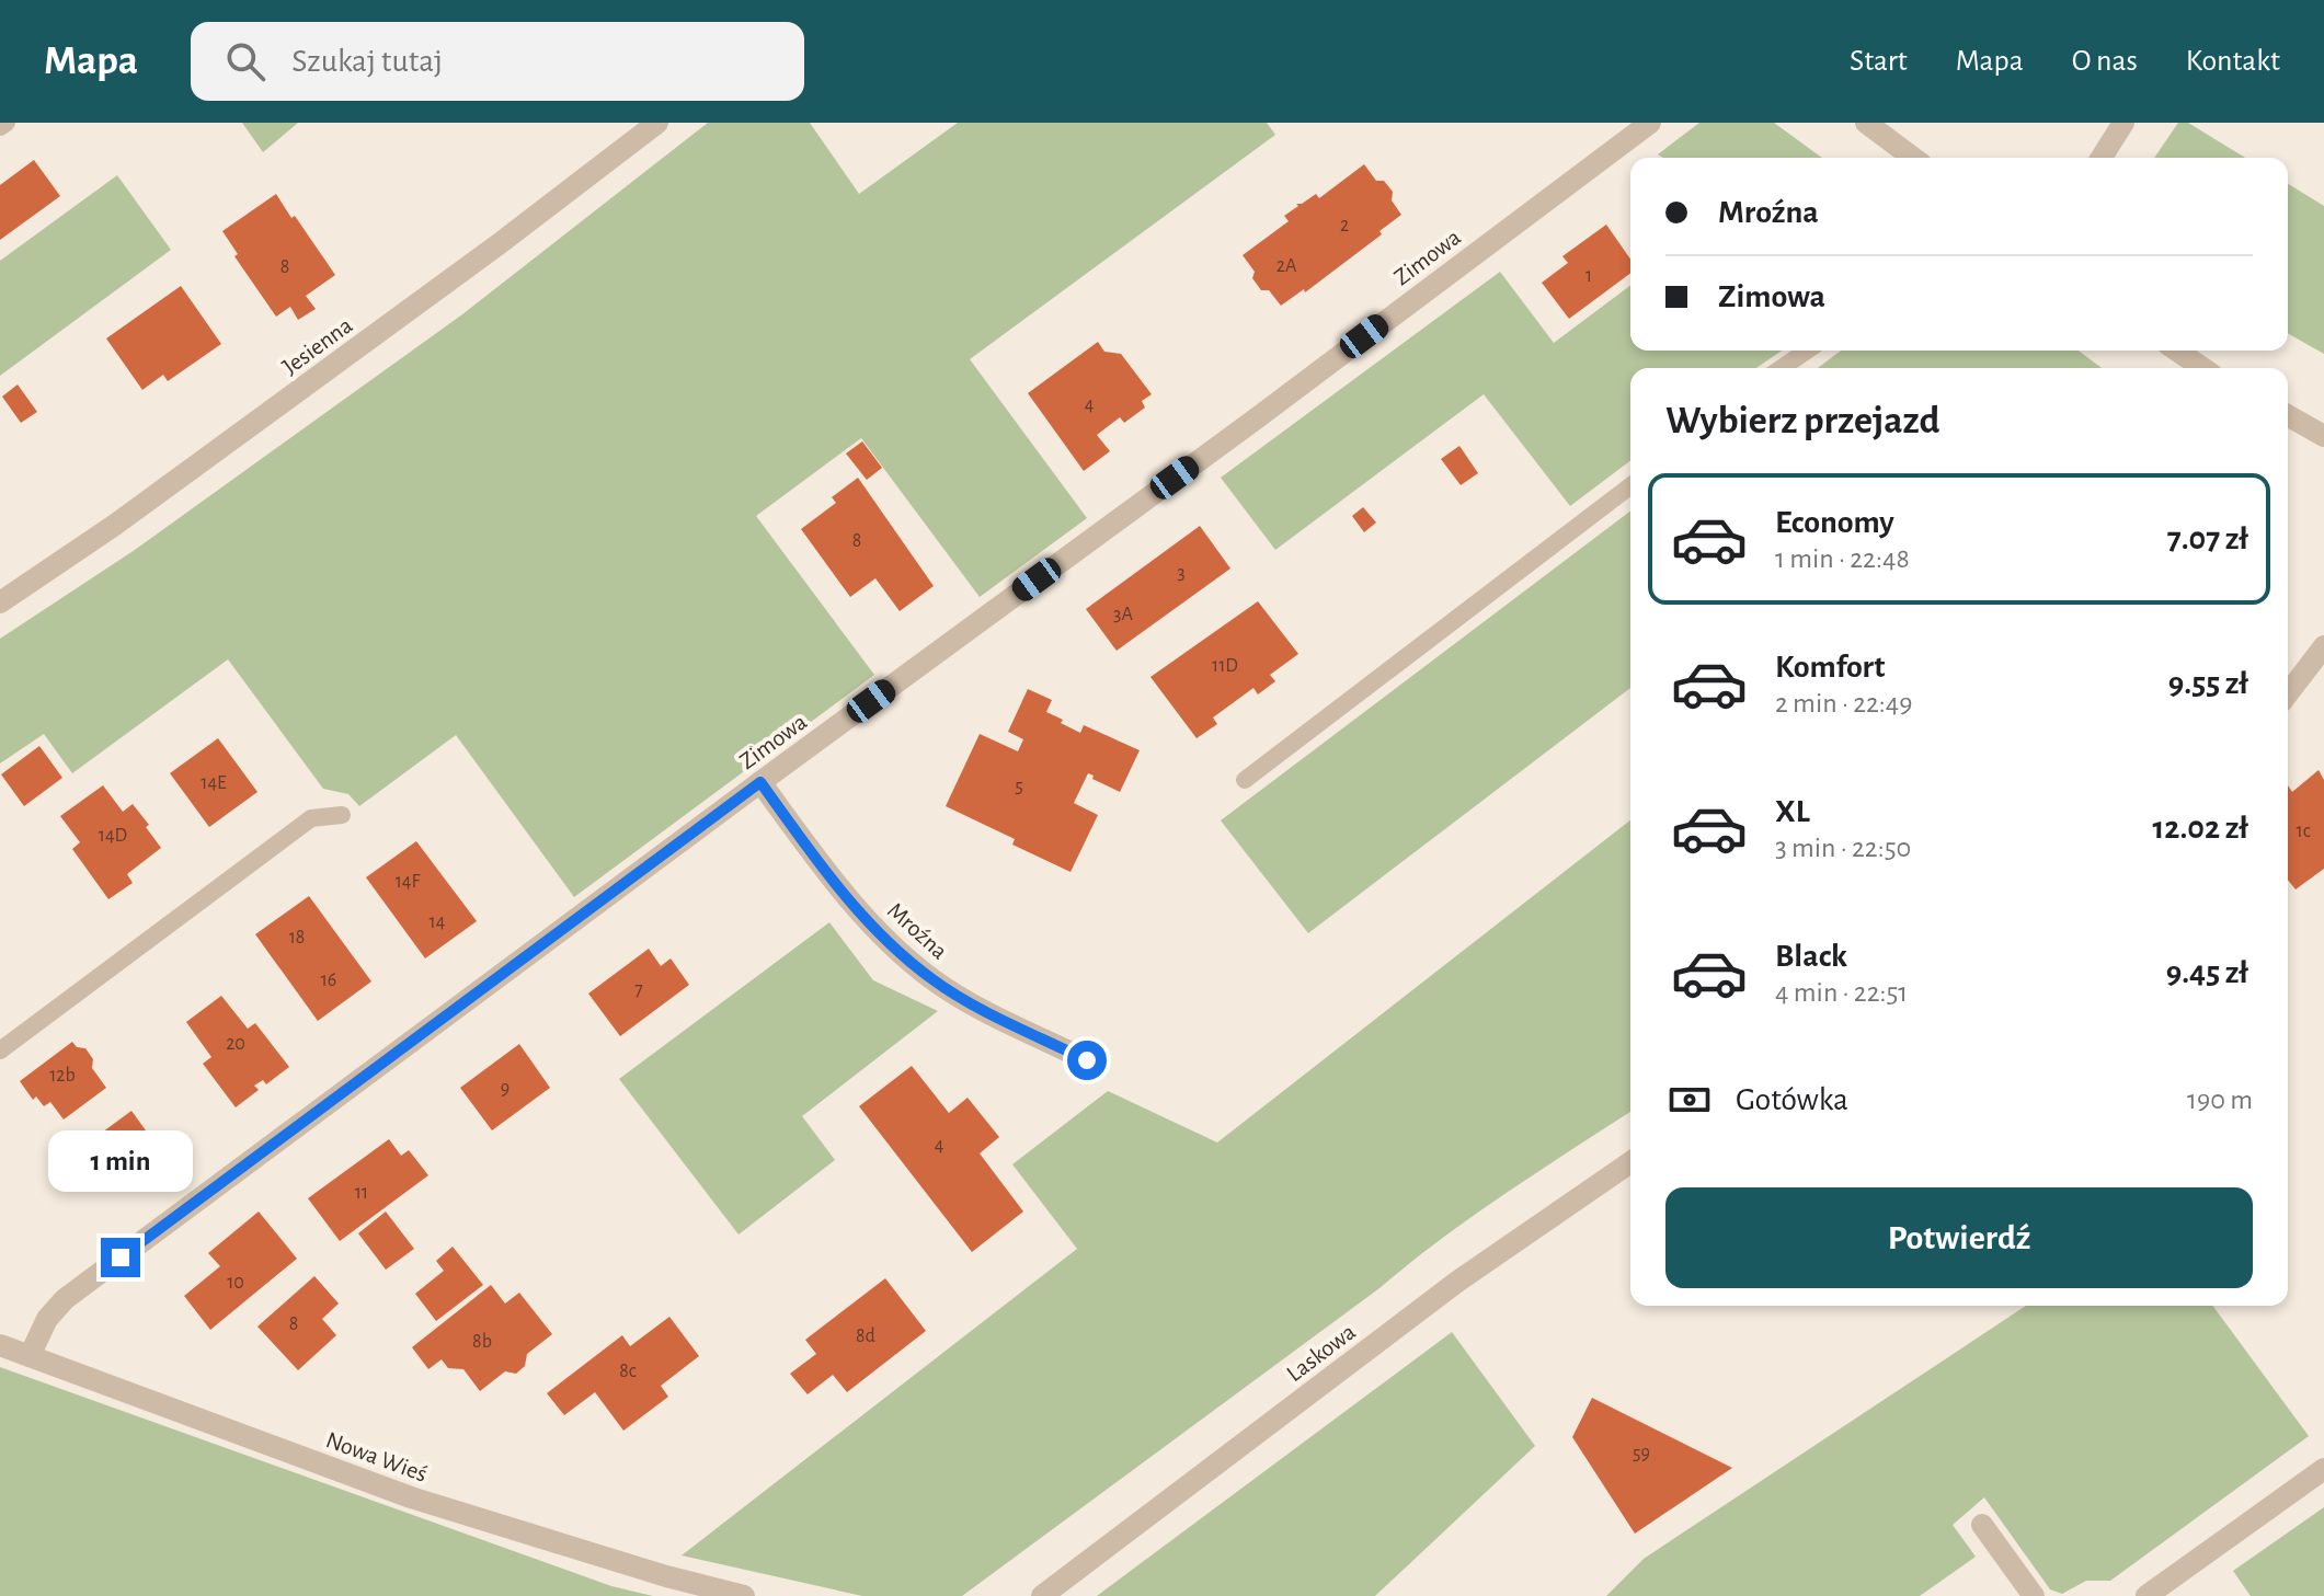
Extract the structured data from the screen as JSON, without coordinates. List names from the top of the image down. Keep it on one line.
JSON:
{"streets":{"street":["Zimowa","Jesienna","Mroźna","Laskowa","Nowa Wieś"]},"crossings":[["Zimowa","Mroźna"],["Zimowa","Nowa Wieś"]],"house_numbers":["2","2A","8","1","4","8","3","3A","11D","14E","5","1c","14D","14F","14","18","16","7","20","12b","9","4","11","10","8","8d","8b","8c","59"],"page":{"header":"Mapa","search":"Szukaj tutaj","nav":["Start","Mapa","O nas","Kontakt"],"banner":["Mroźna","Zimowa"],"heading":"Wybierz przejazd","list":[{"name":"Economy","note":"1 min · 22:48","value":"7.07 zł"},{"name":"Komfort","note":"2 min · 22:49","value":"9.55 zł"},{"name":"XL","note":"3 min · 22:50","value":"12.02 zł"},{"name":"Black","note":"4 min · 22:51","value":"9.45 zł"}],"pay":["Gotówka","190 m"],"bubble":"1 min","buttons":"Potwierdź"}}
